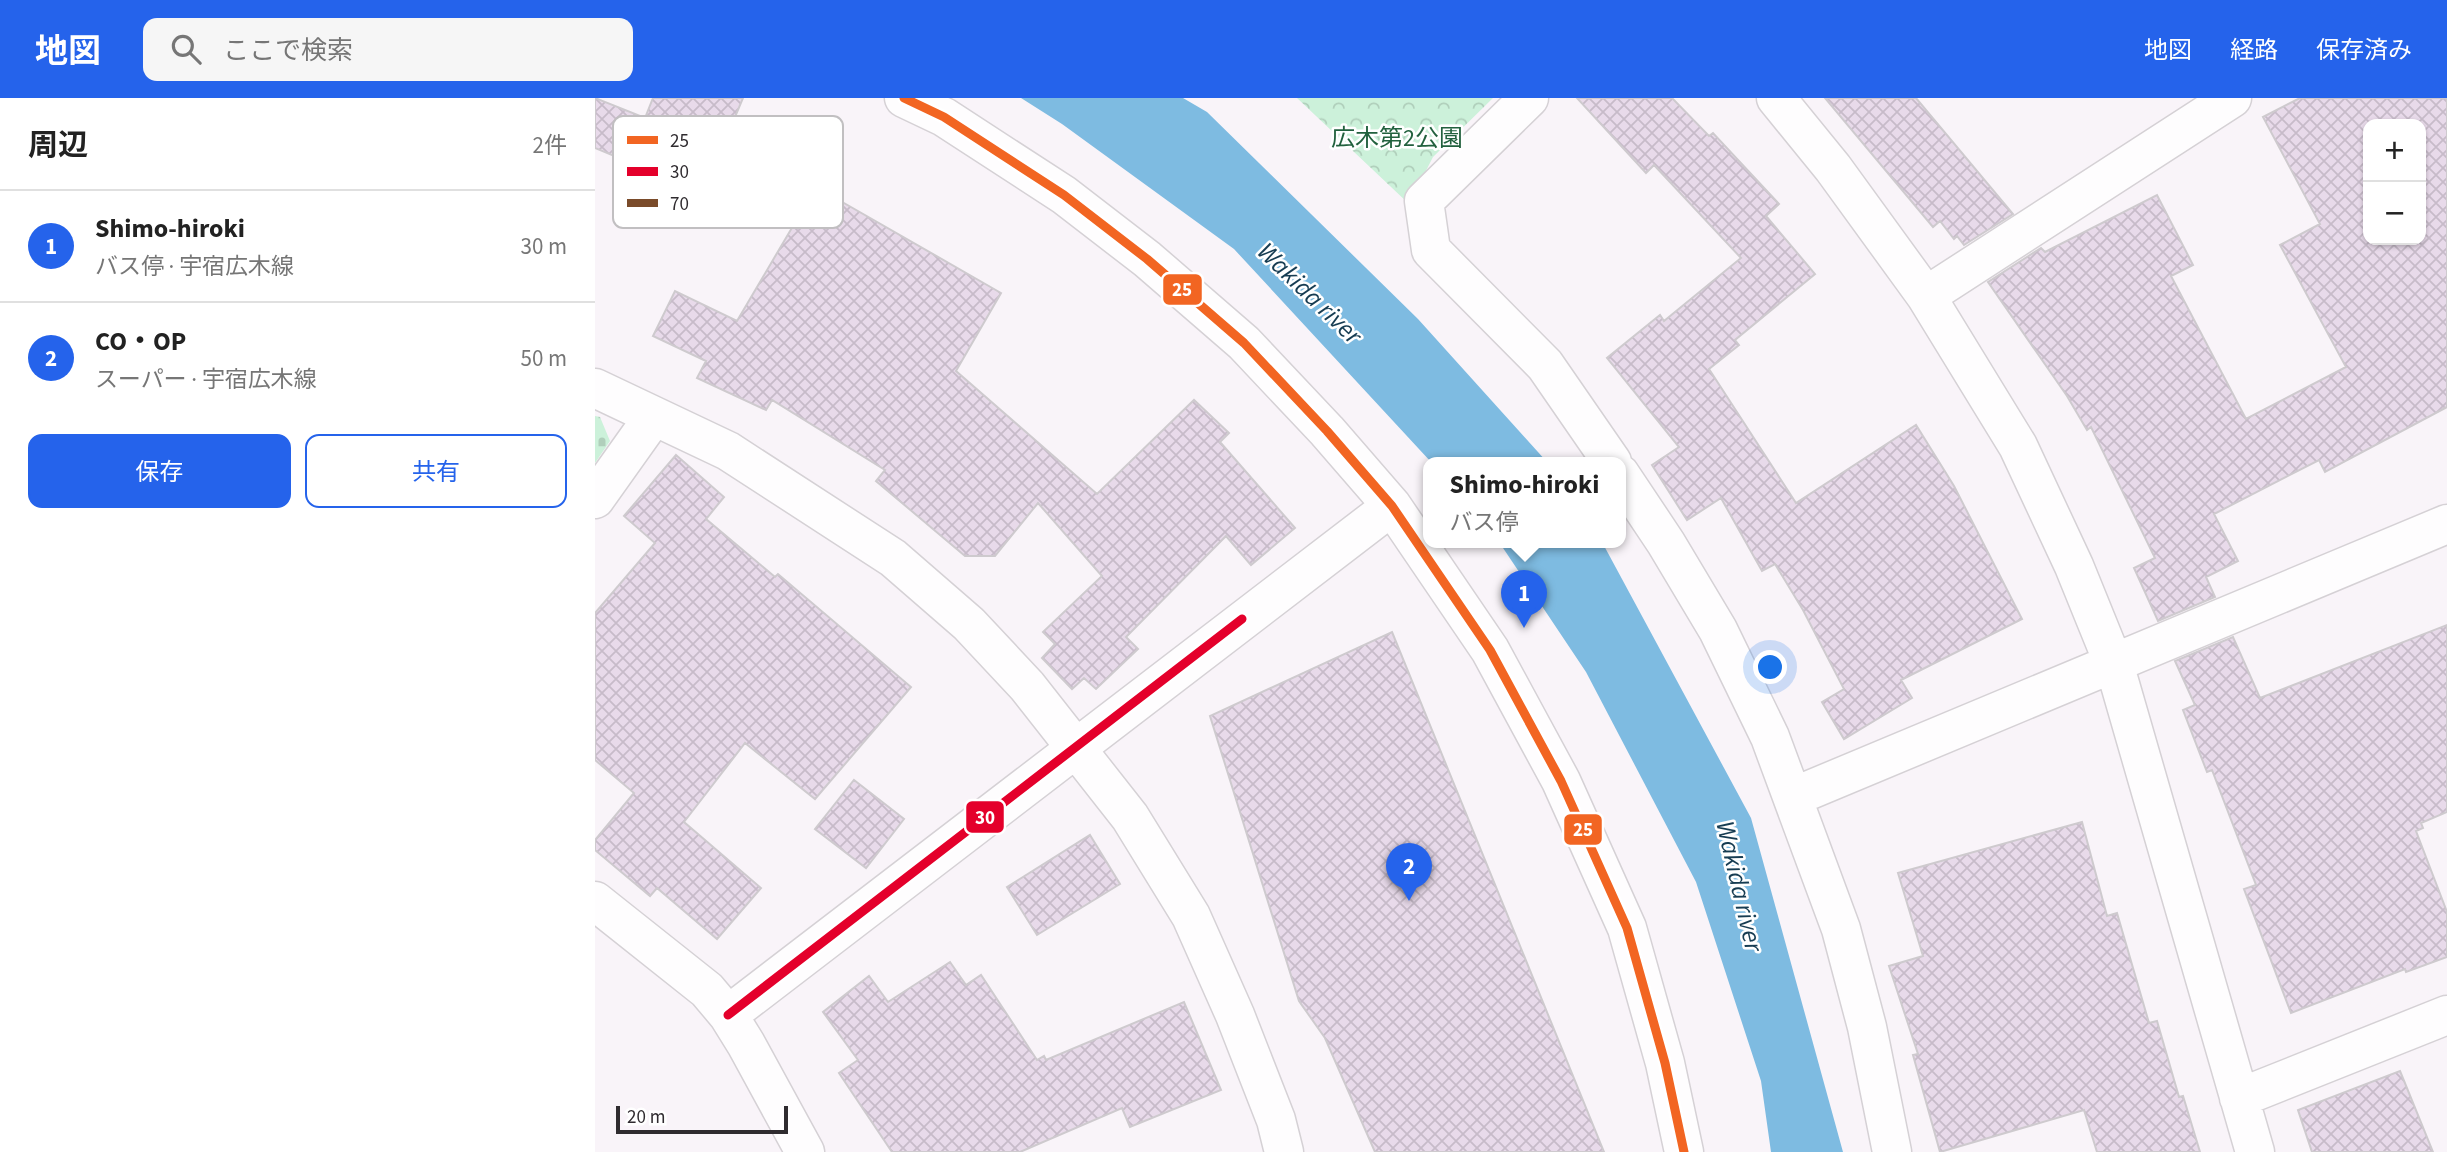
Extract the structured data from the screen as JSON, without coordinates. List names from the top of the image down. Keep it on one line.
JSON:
{"water":["Wakida river"],"parks":["広木第2公園"],"lines":["transit line 25","transit line 30"],"legend":["25","30","70"],"scale_bar":"20 m","page":{"header":"地図","search":"ここで検索","nav":["地図","経路","保存済み"],"heading":["周辺","2件"],"map_buttons":["+","−"],"list":[{"mark":"1","name":"Shimo-hiroki","note":"バス停 · 宇宿広木線","value":"30 m"},{"mark":"2","name":"CO・OP","note":"スーパー · 宇宿広木線","value":"50 m"}],"buttons":["保存","共有"],"popup":["Shimo-hiroki","バス停"],"pins":["1","2"],"scale":"20 m"}}
